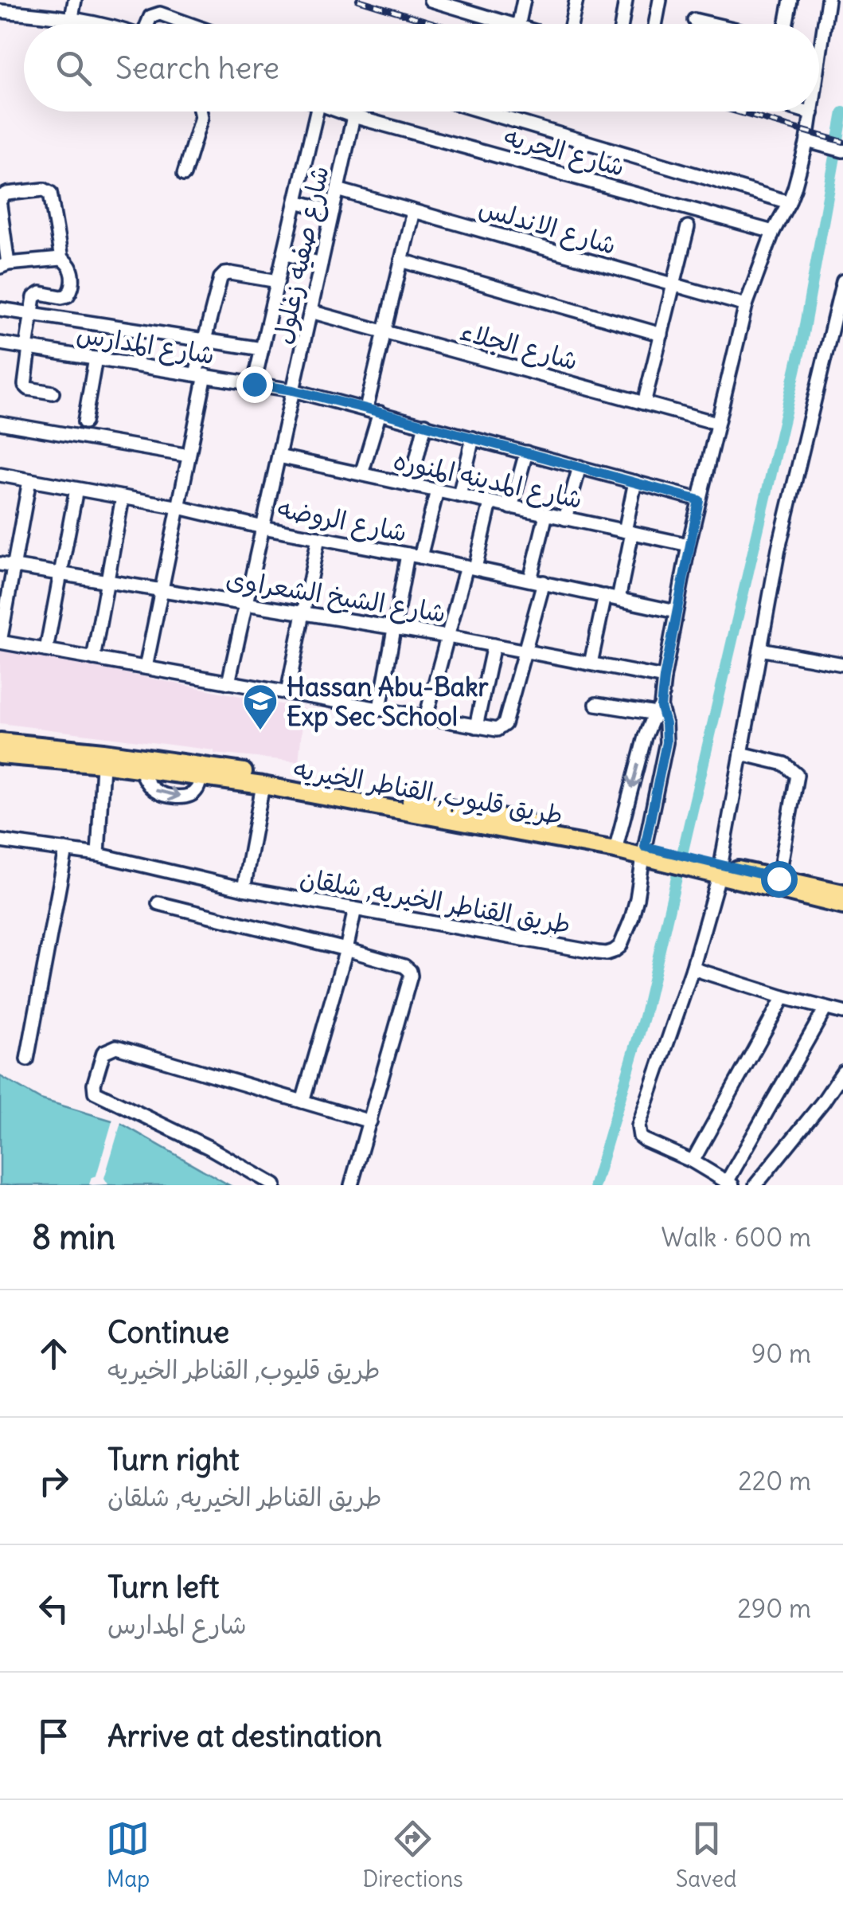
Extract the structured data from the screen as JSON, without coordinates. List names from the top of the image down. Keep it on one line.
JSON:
{"streets":{"main road":["طريق قليوب, القناطر الخيريه"],"street":["شارع الحريه","شارع الاندلس","شارع صفيه زغلول","شارع المدارس","شارع الجلاء","شارع المدينه المنوره","شارع الروضه","شارع الشيخ الشعراوى","طريق القناطر الخيريه, شلقان"]},"crossings":[["شارع الحريه","شارع صفيه زغلول"],["شارع الحريه","طريق القناطر الخيريه, شلقان"],["شارع الاندلس","شارع صفيه زغلول"],["شارع الاندلس","طريق القناطر الخيريه, شلقان"],["شارع صفيه زغلول","شارع المدارس"],["شارع صفيه زغلول","شارع الجلاء"],["شارع صفيه زغلول","شارع المدينه المنوره"],["شارع صفيه زغلول","شارع الروضه"],["شارع صفيه زغلول","شارع الشيخ الشعراوى"],["شارع المدارس","طريق القناطر الخيريه, شلقان"],["شارع الجلاء","طريق القناطر الخيريه, شلقان"],["شارع المدينه المنوره","طريق القناطر الخيريه, شلقان"],["شارع الروضه","طريق القناطر الخيريه, شلقان"],["شارع الشيخ الشعراوى","طريق القناطر الخيريه, شلقان"],["طريق قليوب, القناطر الخيريه","طريق القناطر الخيريه, شلقان"]],"places":{"school or university":["Hassan Abu-Bakr Exp Sec School"]},"page":{"search":"Search here","heading":["8 min","Walk · 600 m"],"list":[["Continue","طريق قليوب, القناطر الخيريه","90 m"],["Turn right","طريق القناطر الخيريه, شلقان","220 m"],["Turn left","شارع المدارس","290 m"],"Arrive at destination"],"nav":["Map","Directions","Saved"]}}
